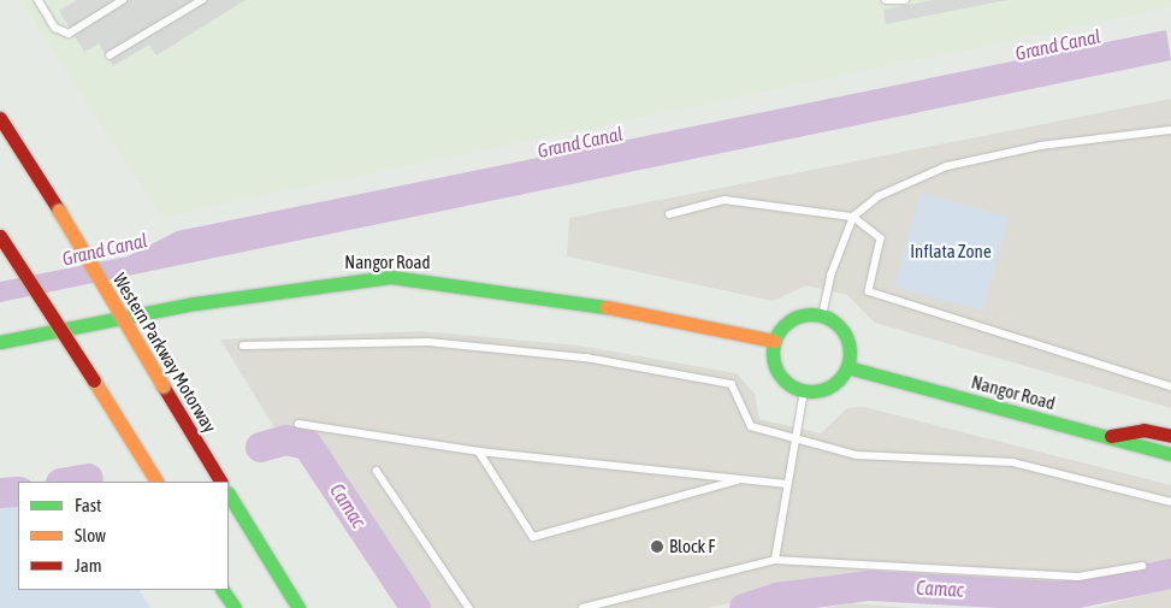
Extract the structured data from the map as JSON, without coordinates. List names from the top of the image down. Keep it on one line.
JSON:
{"streets":{"main road":["Nangor Road","Western Parkway Motorway"]},"water":["Grand Canal","Camac"],"parks":["Inflata Zone"],"places":["Block F"],"legend":["Fast","Slow","Jam"]}
